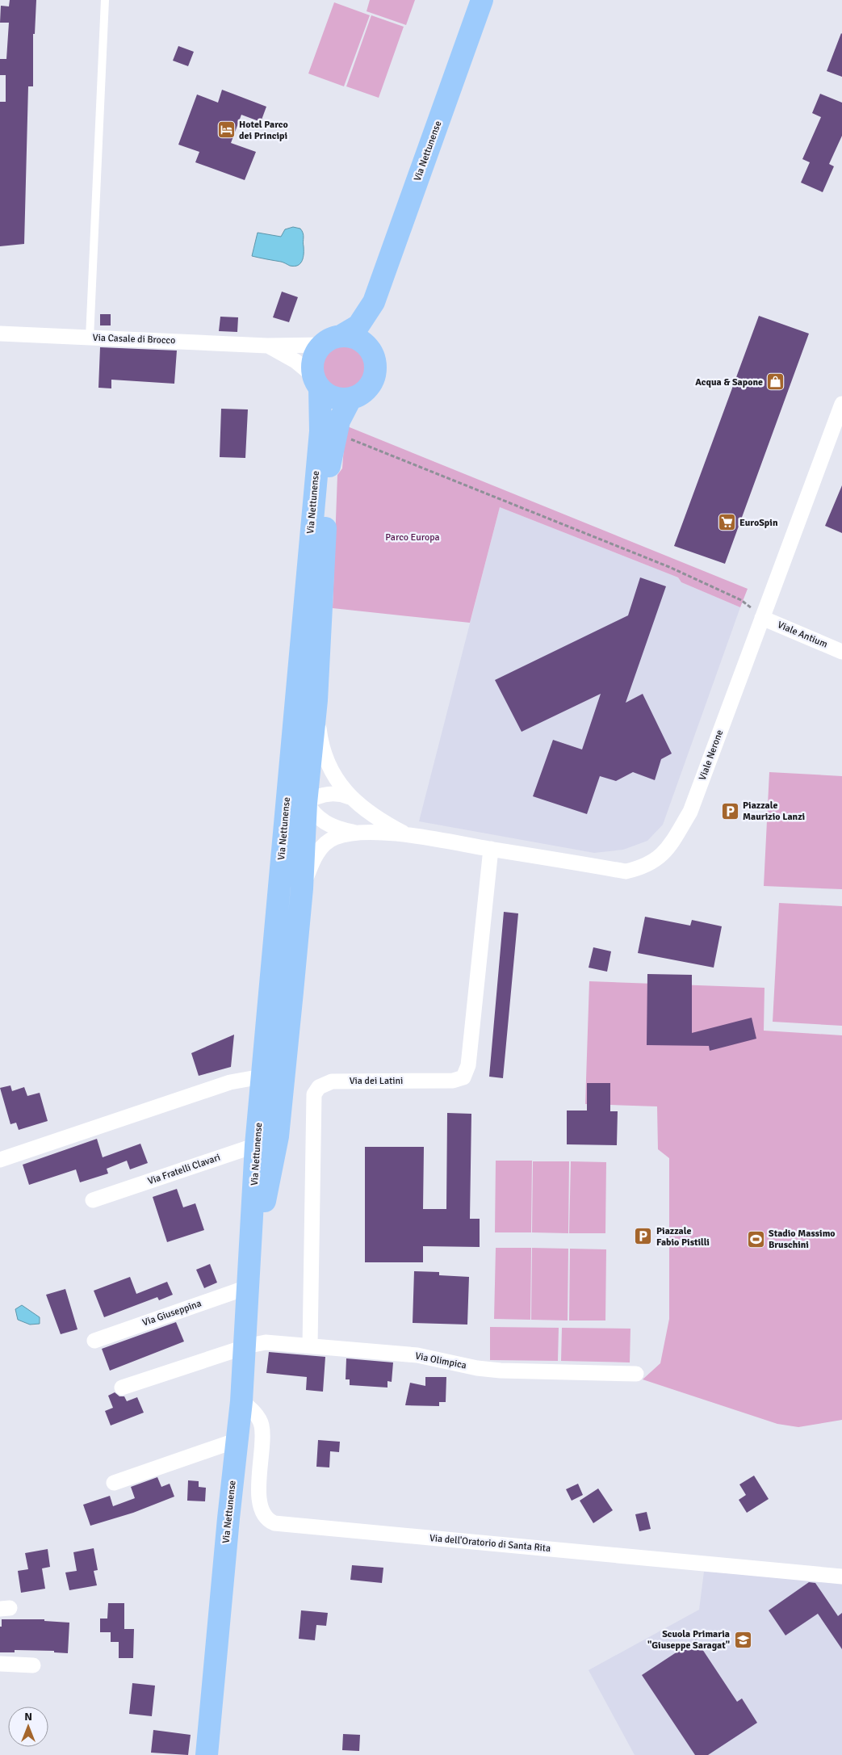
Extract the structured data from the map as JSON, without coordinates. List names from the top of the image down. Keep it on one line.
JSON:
{"streets":{"main road":["Via Nettunense"],"street":["Via Casale di Brocco","Viale Antium","Viale Nerone","Via dei Latini","Via Fratelli Clavari","Via Giuseppina","Via Olimpica","Via dell'Oratorio di Santa Rita"]},"crossings":[["Via Nettunense","Via Casale di Brocco"],["Via Nettunense","Viale Nerone"],["Via Nettunense","Via Fratelli Clavari"],["Via Nettunense","Via Giuseppina"],["Via Nettunense","Via Olimpica"],["Via Nettunense","Via dell'Oratorio di Santa Rita"],["Viale Antium","Viale Nerone"],["Viale Nerone","Via dei Latini"],["Via dei Latini","Via Olimpica"]],"parks":["Parco Europa"],"places":{"hotel":["Hotel Parco dei Principi"],"shop":["Acqua & Sapone"],"supermarket":["EuroSpin"],"parking":["Piazzale Maurizio Lanzi","Piazzale Fabio Pistilli"],"sports":["Stadio Massimo Bruschini"],"school or university":["Scuola Primaria \"Giuseppe Saragat\""]},"north":"top"}
